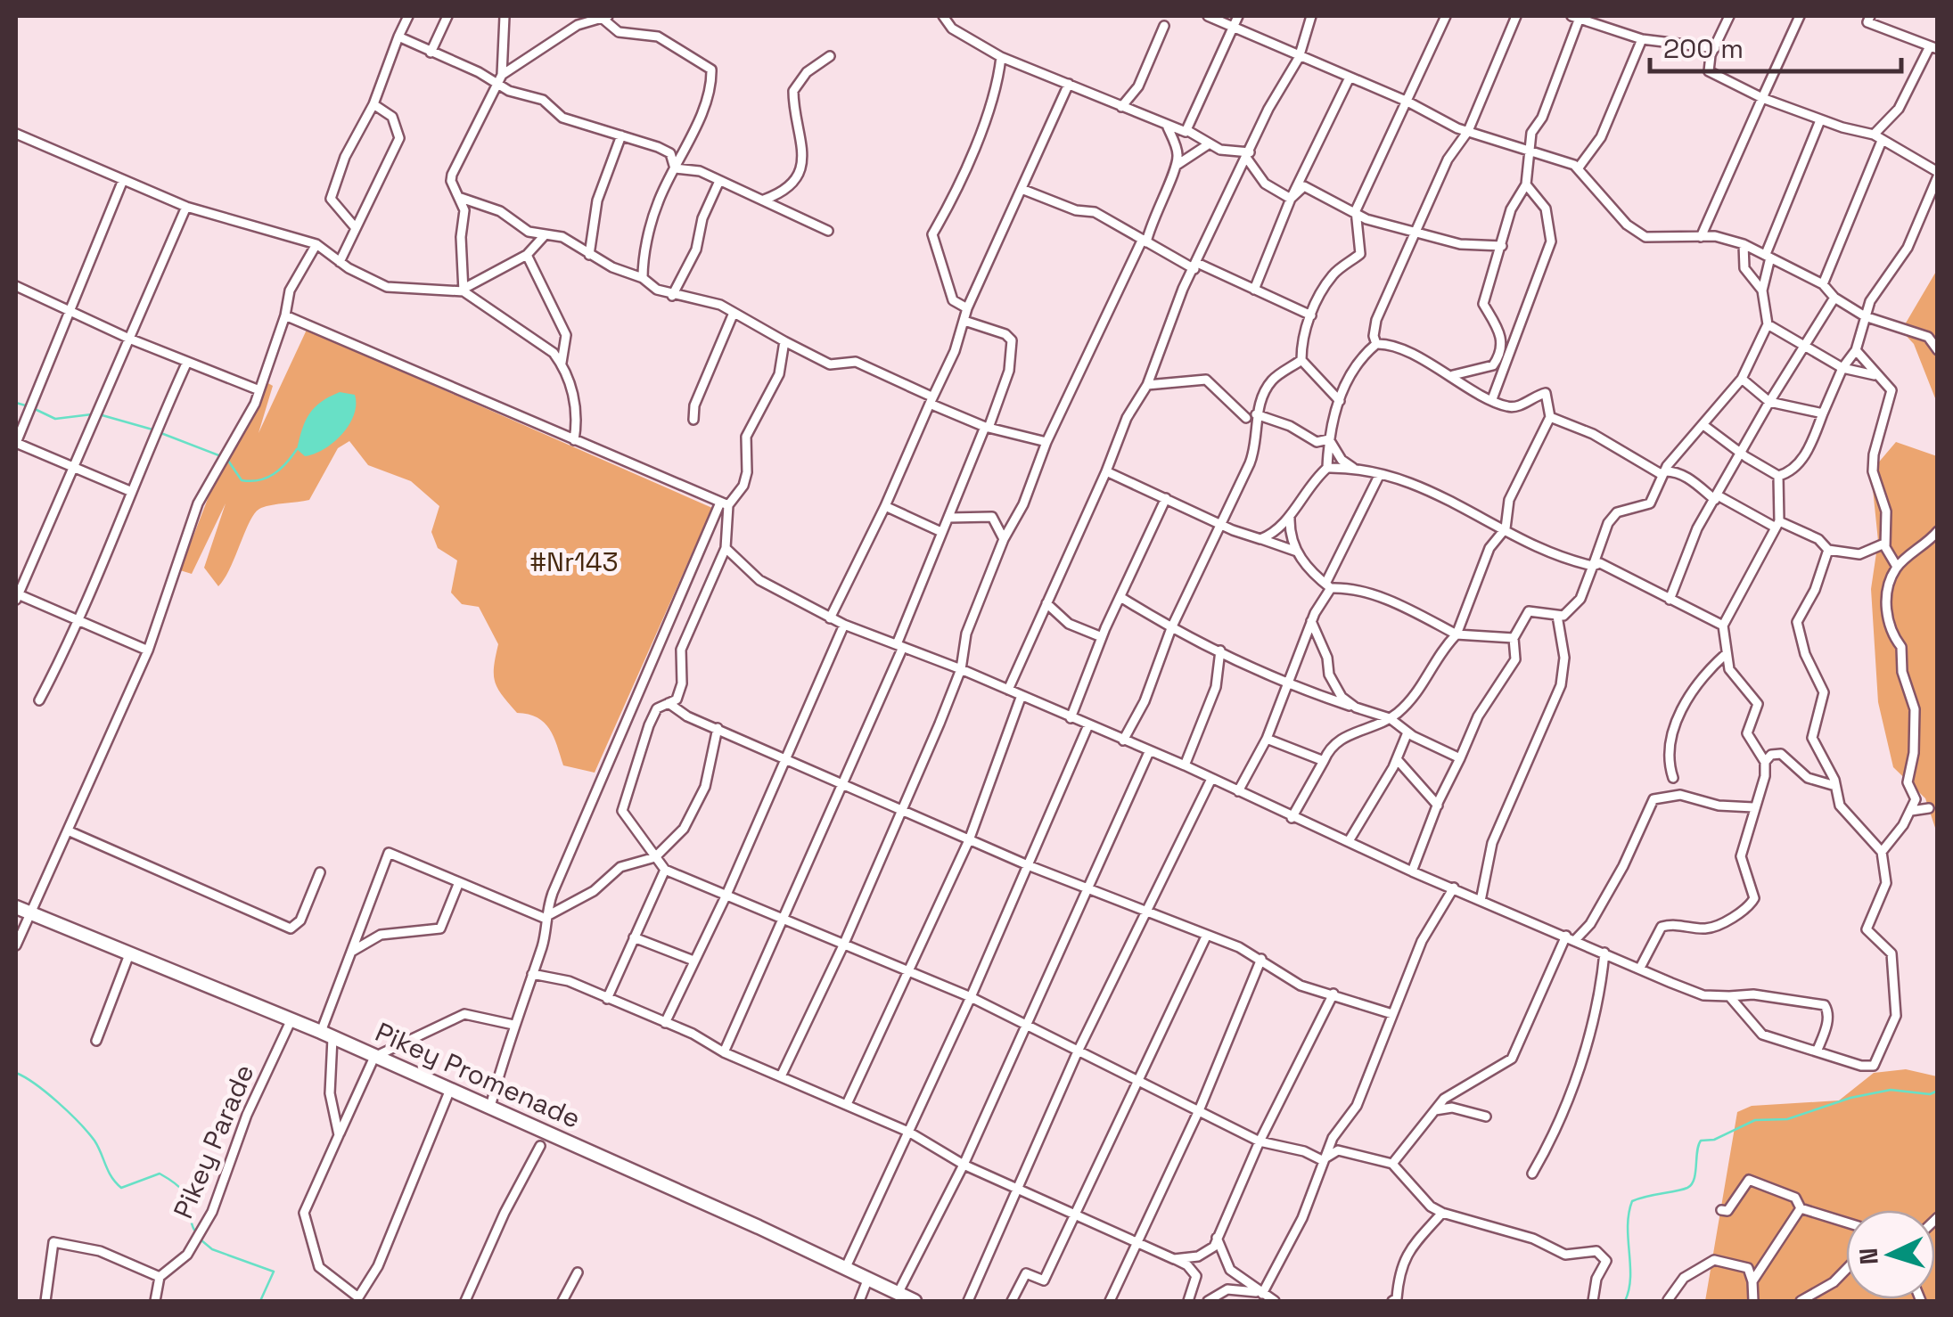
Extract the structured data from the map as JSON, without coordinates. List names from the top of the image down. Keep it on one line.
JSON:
{"streets":{"street":["Pikey Promenade","Pikey Parade"]},"crossings":[["Pikey Promenade","Pikey Parade"]],"parks":["#Nr143"],"scale_bar":"200 m","north":"left"}
